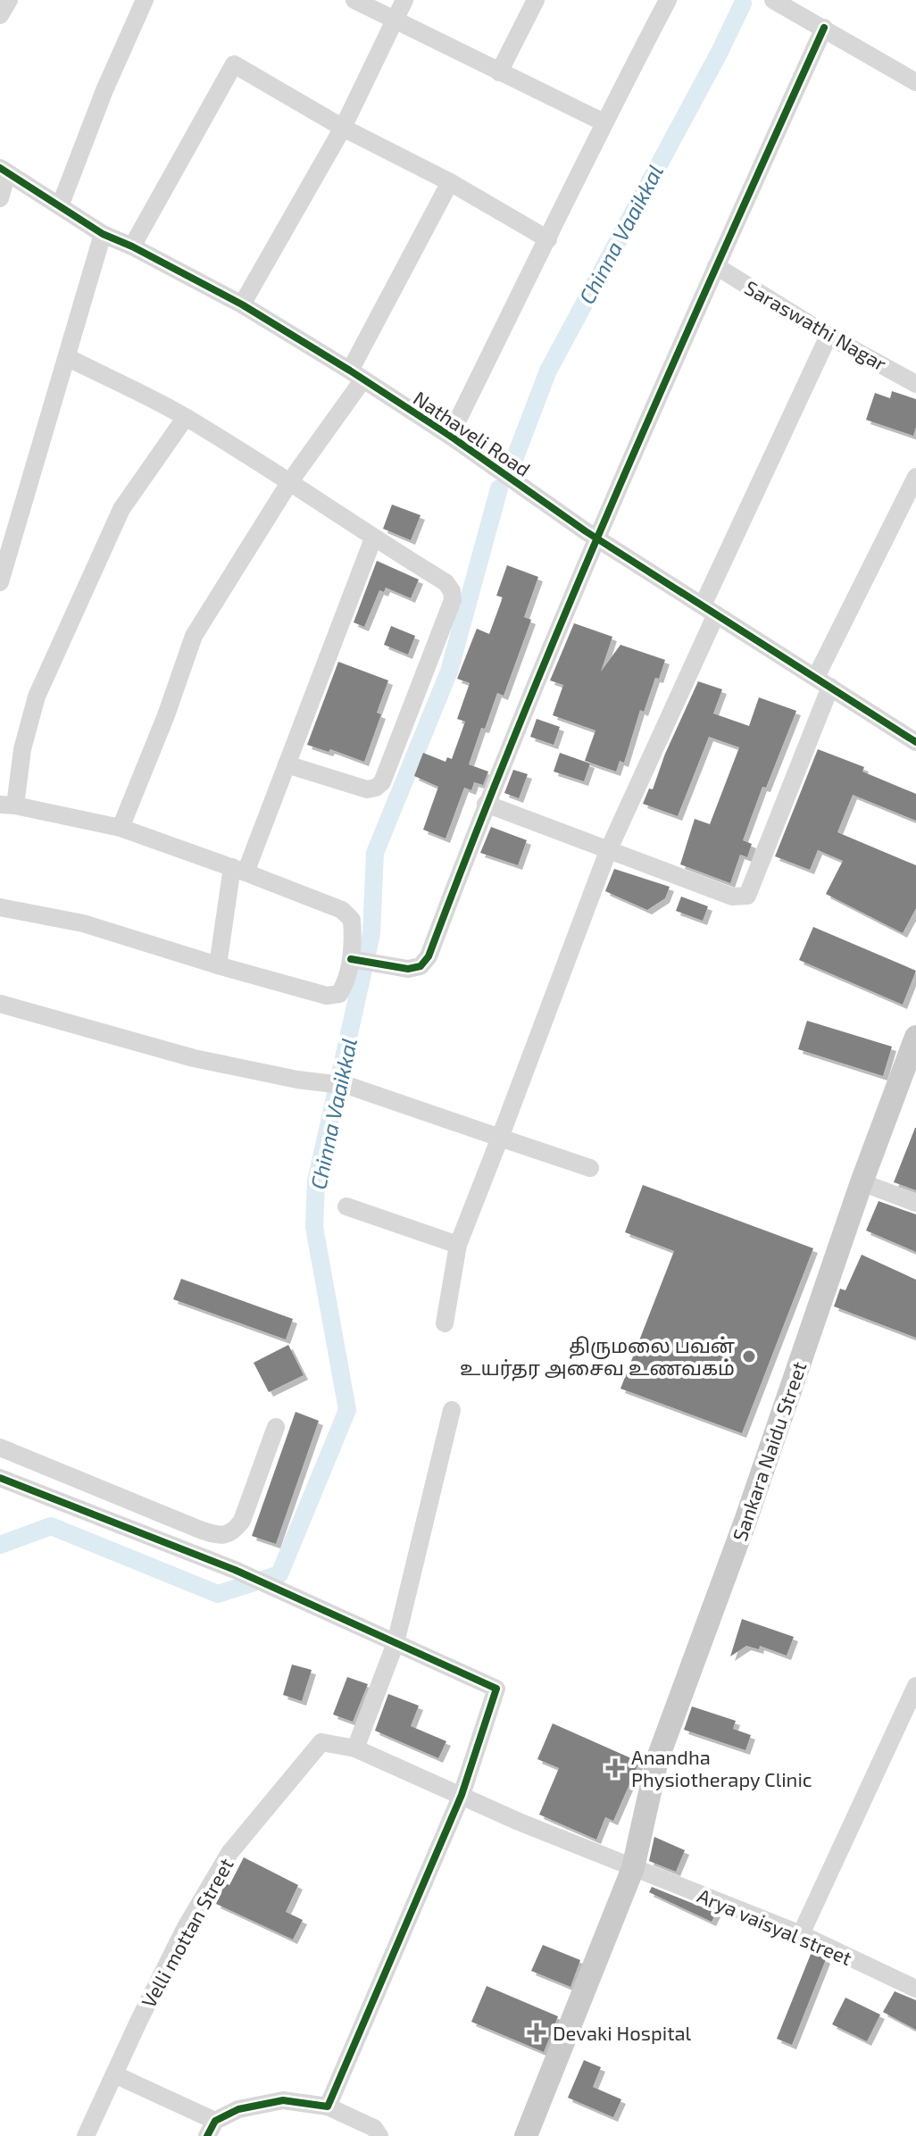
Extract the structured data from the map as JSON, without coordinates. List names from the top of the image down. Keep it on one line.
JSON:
{"streets":{"main road":["Sankara Naidu Street"],"street":["Saraswathi Nagar","Nathaveli Road","Arya vaisyal street","Velli mottan Street"]},"crossings":[["Sankara Naidu Street","Arya vaisyal street"],["Sankara Naidu Street","Velli mottan Street"],["Arya vaisyal street","Velli mottan Street"]],"water":["Chinna Vaaikkal"],"places":{"other":["திருமலை பவன் உயர்தர அசைவ உணவகம்"],"health":["Anandha Physiotherapy Clinic","Devaki Hospital"]}}
